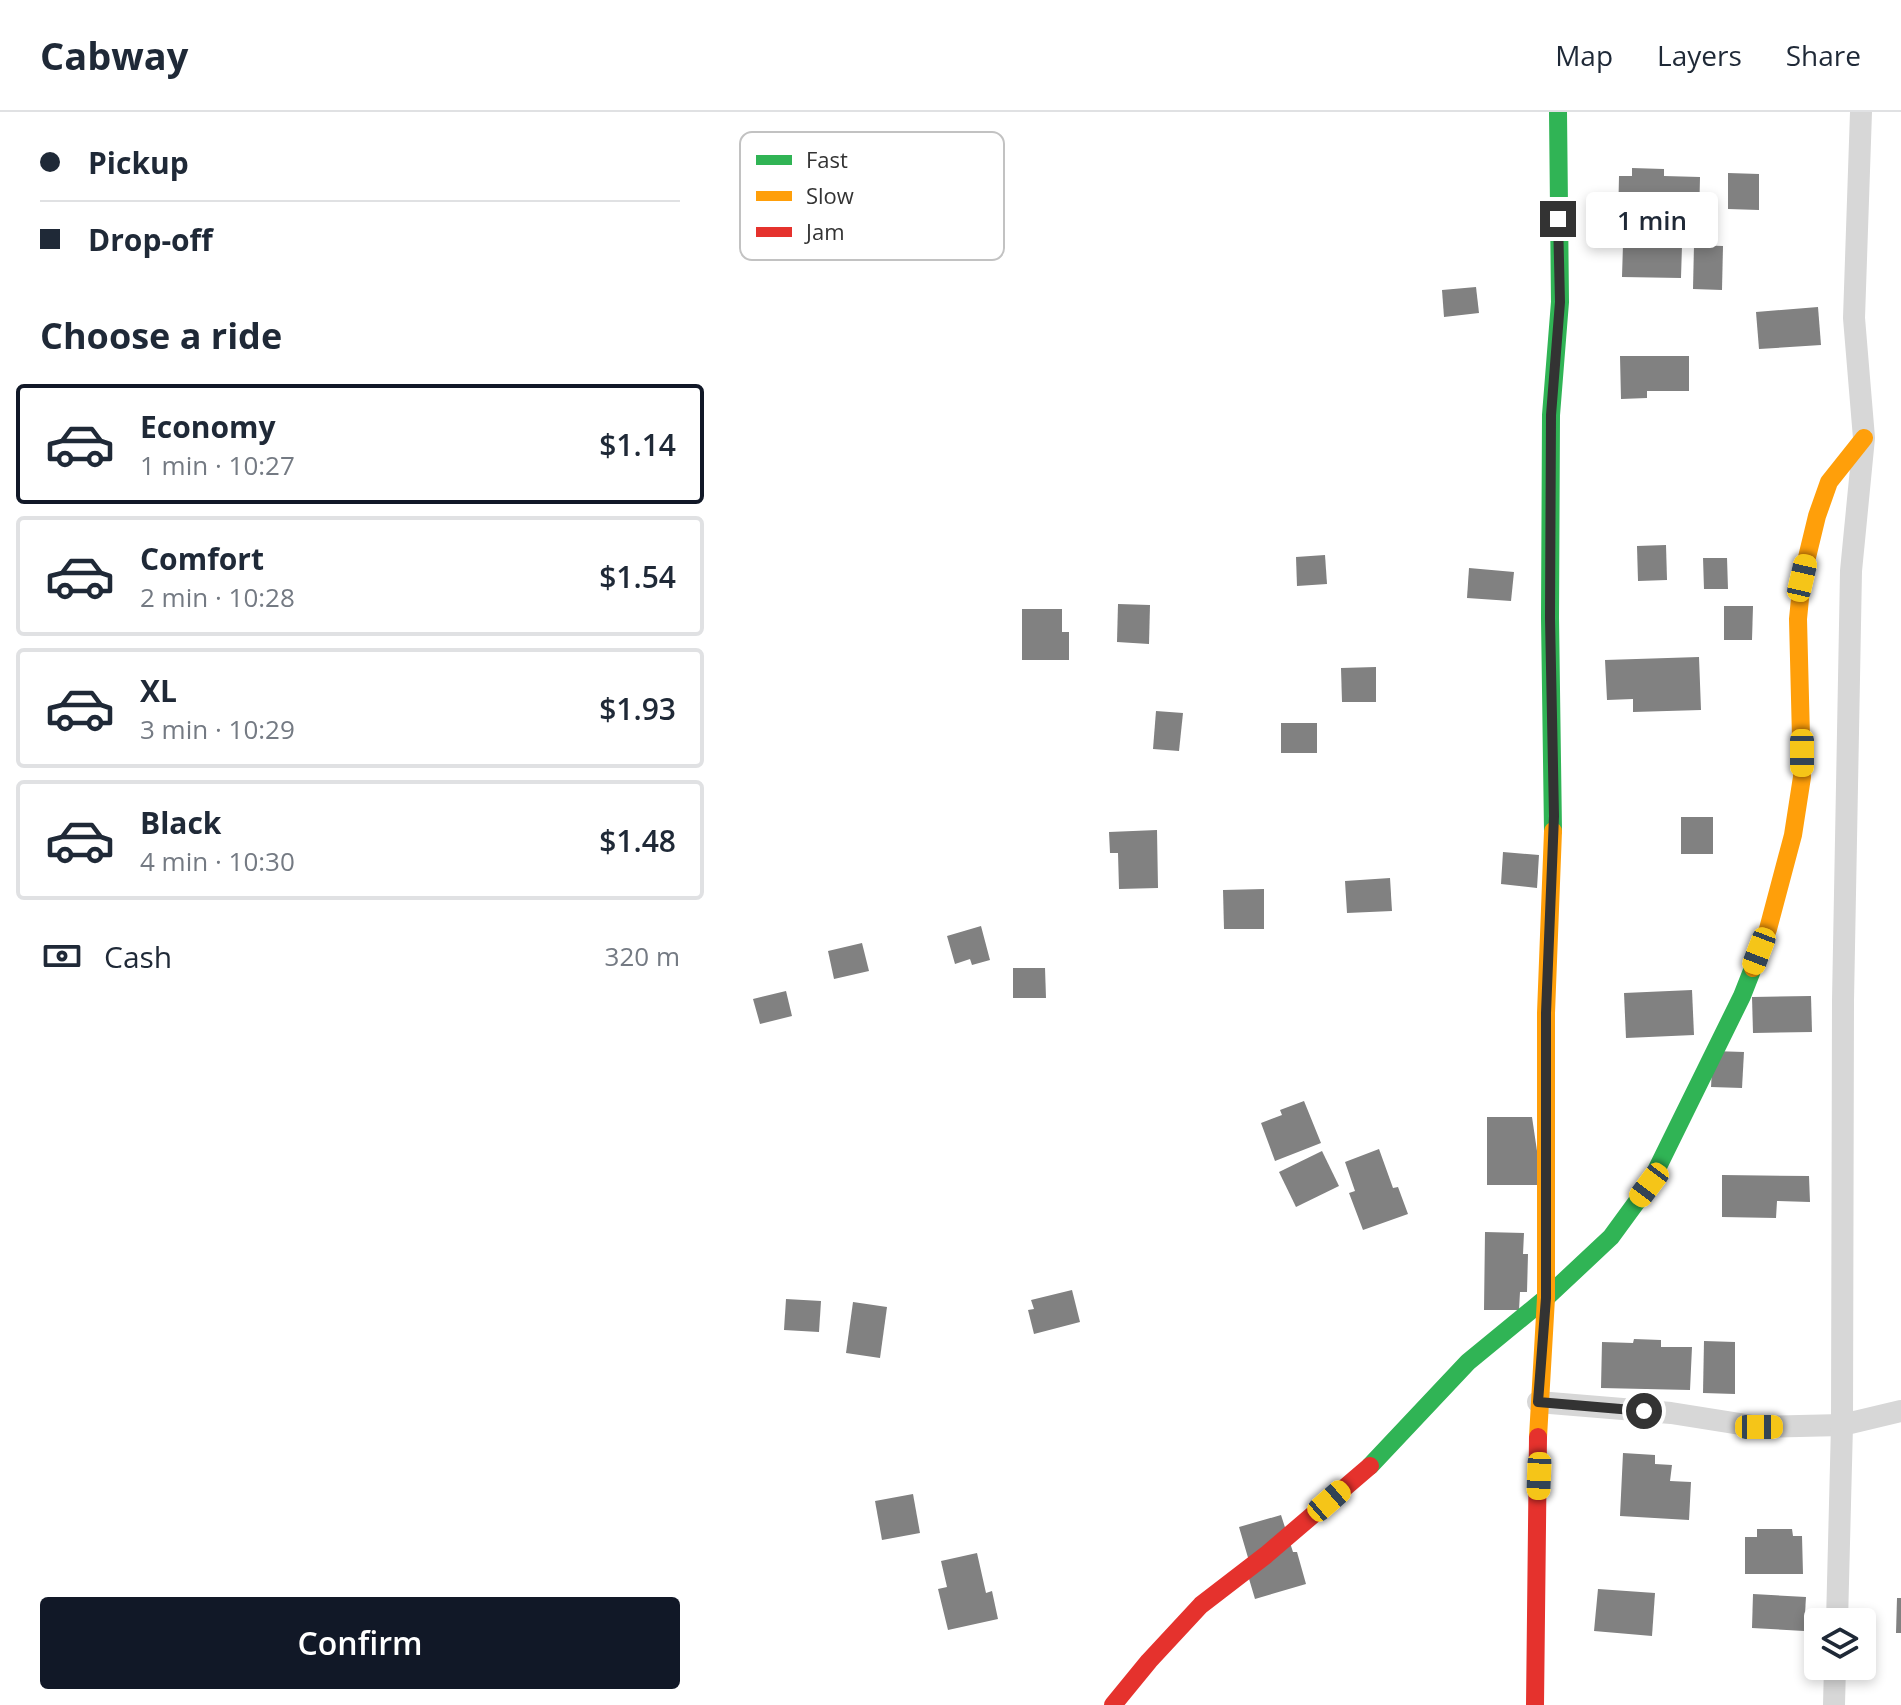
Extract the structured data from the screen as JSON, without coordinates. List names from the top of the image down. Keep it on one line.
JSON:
{"legend":["Fast","Slow","Jam"],"page":{"header":"Cabway","nav":["Map","Layers","Share"],"banner":["Pickup","Drop-off"],"bubble":"1 min","heading":"Choose a ride","list":[{"name":"Economy","note":"1 min · 10:27","value":"$1.14"},{"name":"Comfort","note":"2 min · 10:28","value":"$1.54"},{"name":"XL","note":"3 min · 10:29","value":"$1.93"},{"name":"Black","note":"4 min · 10:30","value":"$1.48"}],"pay":["Cash","320 m"],"buttons":"Confirm"}}
